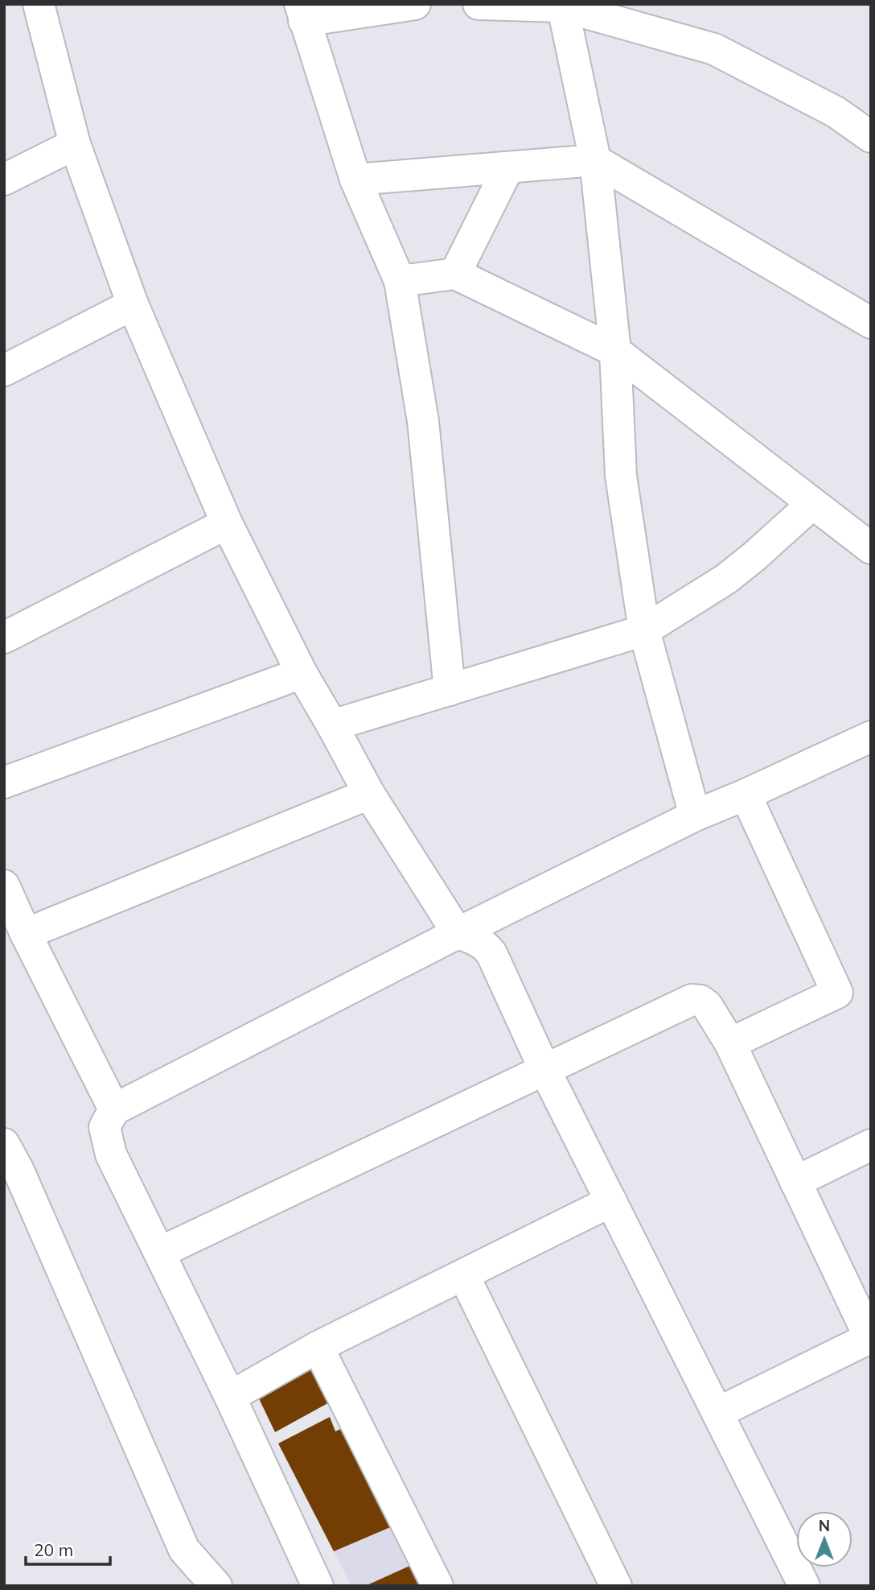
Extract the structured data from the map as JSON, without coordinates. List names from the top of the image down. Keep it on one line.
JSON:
{"scale_bar":"20 m","north":"top"}
